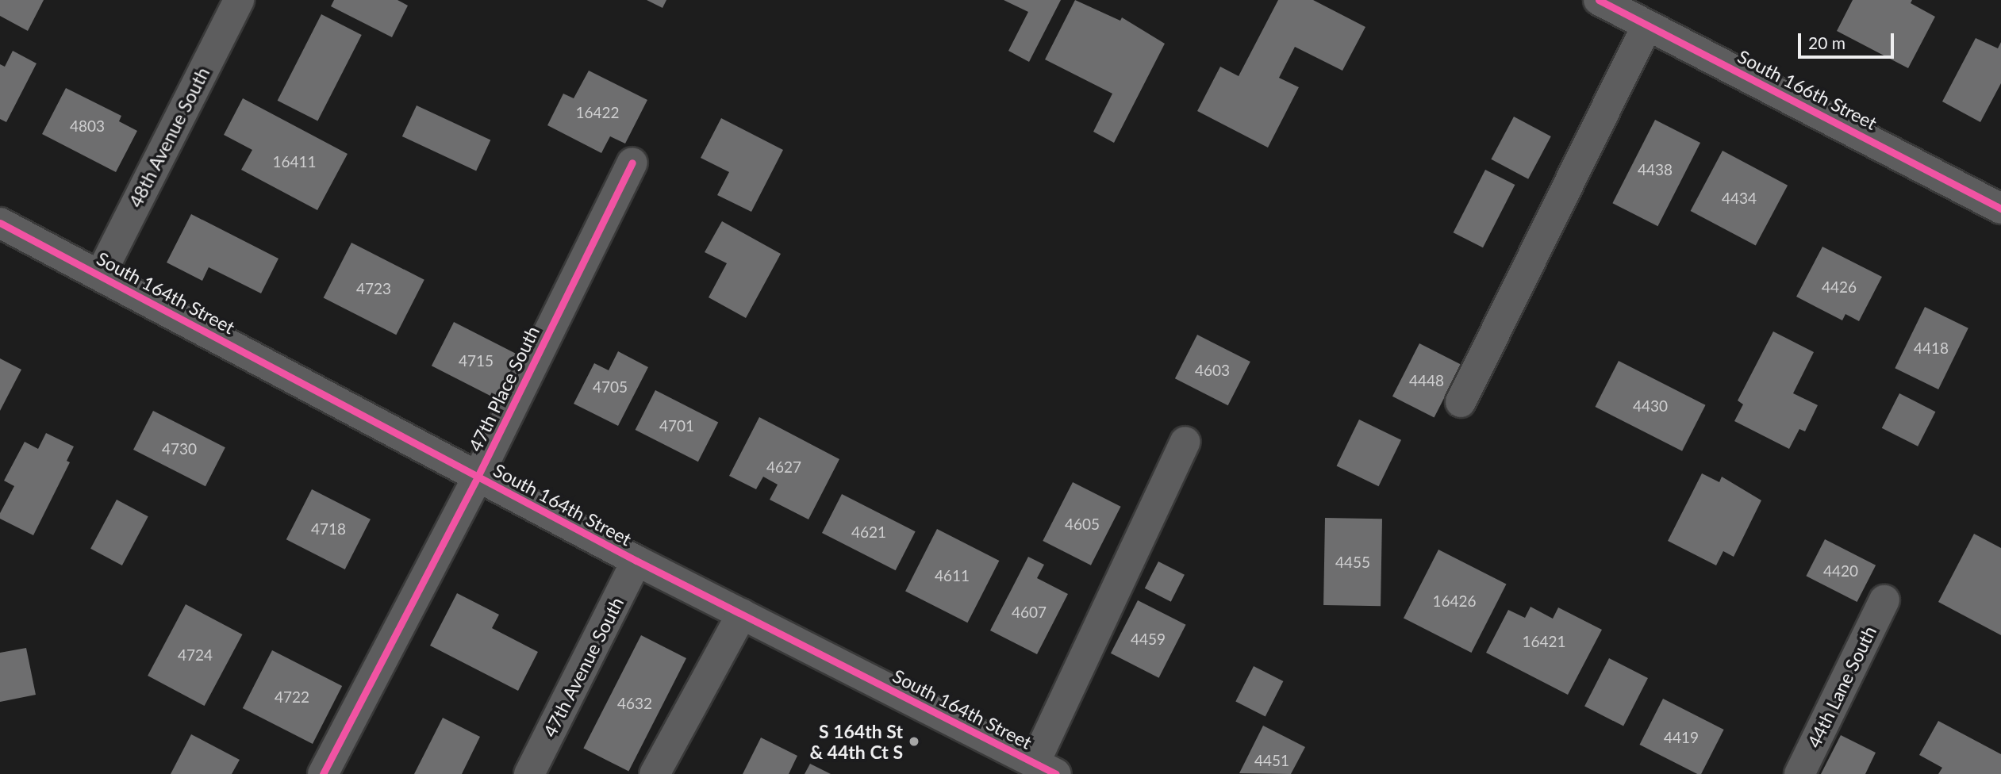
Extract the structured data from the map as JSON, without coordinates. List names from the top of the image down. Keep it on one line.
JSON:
{"streets":{"street":["South 166th Street","48th Avenue South","South 164th Street","47th Place South","47th Avenue South","44th Lane South"]},"crossings":[["48th Avenue South","South 164th Street"],["South 164th Street","47th Place South"],["South 164th Street","47th Avenue South"]],"places":["S 164th St & 44th Ct S"],"house_numbers":["16422","4803","16411","4438","4434","4426","4723","4418","4715","4603","4448","4705","4430","4701","4730","4627","4605","4718","4621","4455","4420","4611","16426","4607","4459","16421","4724","4722","4632","4419","4451"],"scale_bar":"20 m"}
